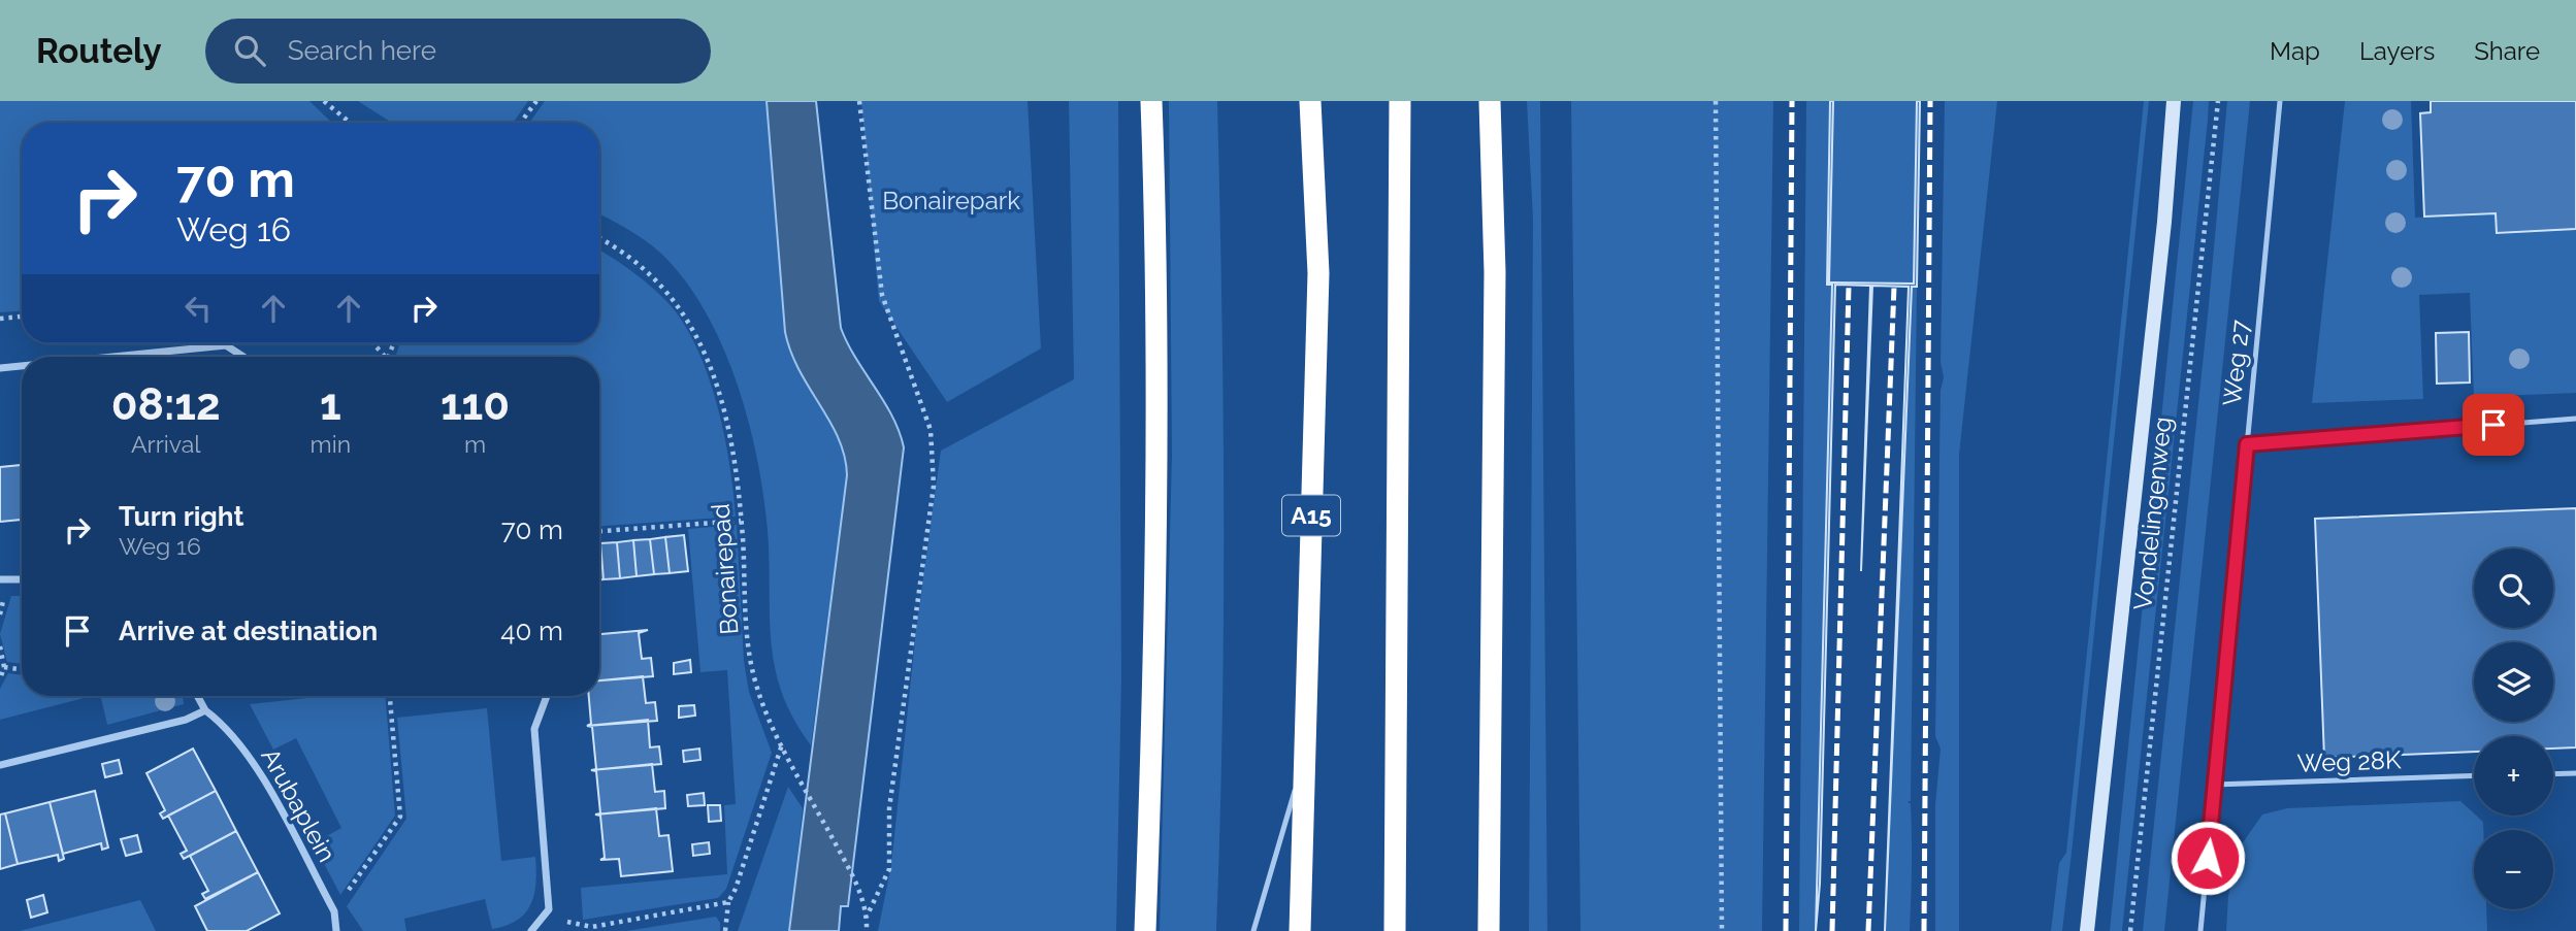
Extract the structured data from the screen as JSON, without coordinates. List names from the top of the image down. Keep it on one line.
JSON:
{"streets":{"highway":["A15"],"street":["Vondelingenweg","Arubaplein"],"lane":["Weg 27","Weg 28K"],"path":["Bonairepad"]},"crossings":[["Weg 27","Weg 28K"]],"parks":["Bonairepark"],"page":{"header":"Routely","search":"Search here","nav":["Map","Layers","Share"],"turn":["70 m","Weg 16"],"eta":["08:12","Arrival","1","min","110","m"],"list":[{"name":"Turn right","note":"Weg 16","value":"70 m"},{"name":"Arrive at destination","value":"40 m"}],"map_buttons":["+","−"]}}
